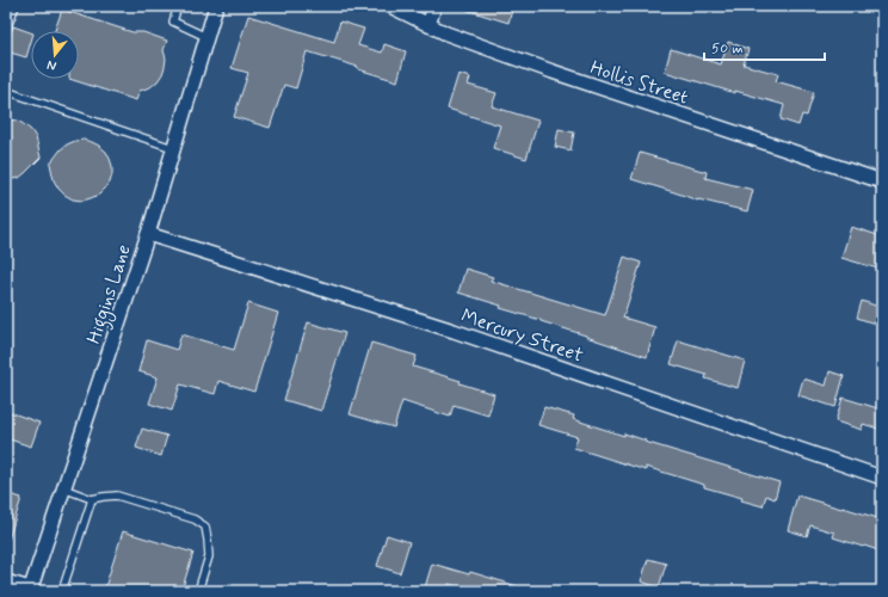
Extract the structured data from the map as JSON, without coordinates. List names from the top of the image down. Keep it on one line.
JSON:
{"streets":{"street":["Hollis Street","Higgins Lane","Mercury Street"]},"crossings":[["Higgins Lane","Mercury Street"]],"scale_bar":"50 m","north":"bottom"}
